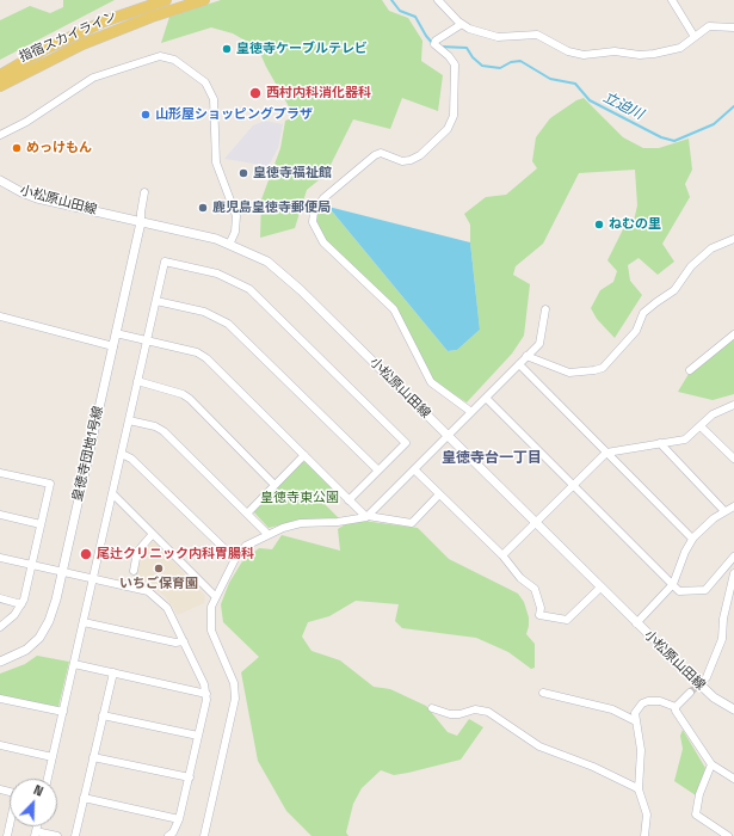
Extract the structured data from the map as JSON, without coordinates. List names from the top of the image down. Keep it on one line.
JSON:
{"streets":{"main road":["指宿スカイライン"],"street":["小松原山田線","皇徳寺団地1号線"]},"crossings":[["小松原山田線","皇徳寺団地1号線"]],"districts":["皇徳寺台一丁目"],"water":["立迫川"],"parks":["皇徳寺東公園"],"places":["皇徳寺ケーブルテレビ","西村内科消化器科","山形屋ショッピングプラザ","めっけもん","皇徳寺福祉館","鹿児島皇徳寺郵便局","ねむの里","尾辻クリニック内科胃腸科","いちご保育園"],"north":"top right"}
